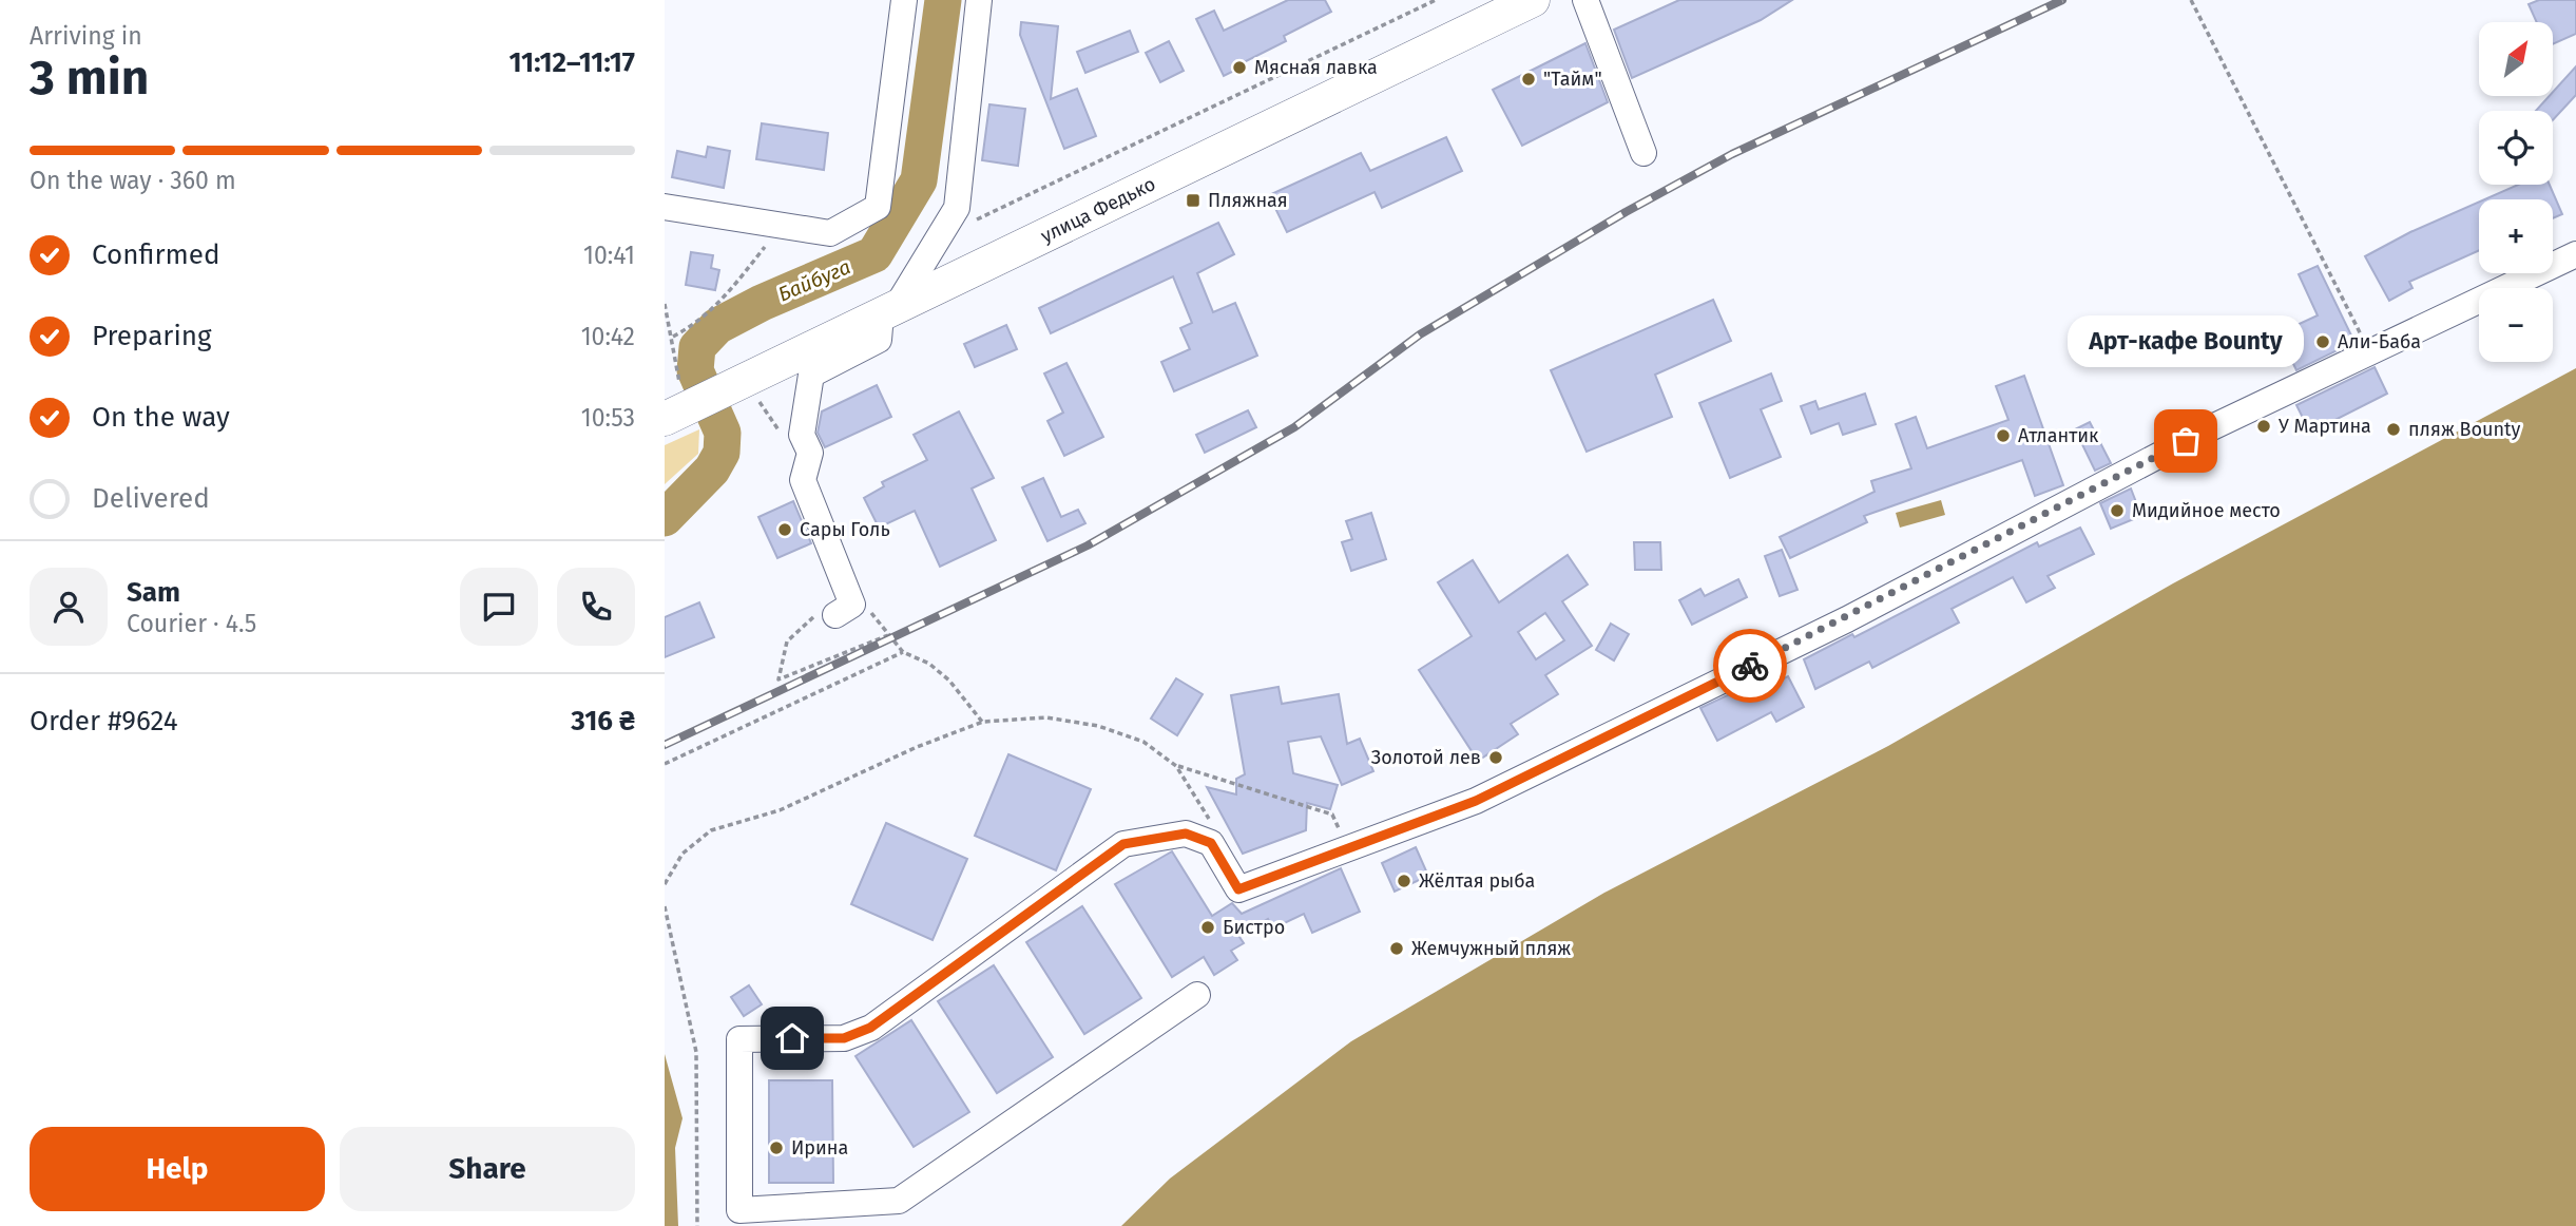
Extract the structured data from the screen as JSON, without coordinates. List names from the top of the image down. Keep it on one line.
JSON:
{"streets":{"main road":["улица Федько"]},"water":["Байбуга"],"places":{"other":["Мясная лавка","\"Тайм\"","Али-Баба","У Мартина","пляж Bounty","Атлантик","Арт-кафе Bounty","Мидийное место","Сары Голь","Золотой лев","Жёлтая рыба","Бистро","Жемчужный пляж","Ирина"],"transit":["Пляжная"]},"north":"top right","page":{"heading":["3 min","Arriving in","11:12–11:17"],"panel":["Sam","Courier · 4.5","Order #9624","316 ₴"],"map_buttons":["+","−"],"bar":"On the way · 360 m","list":[["Confirmed","10:41"],["Preparing","10:42"],["On the way","10:53"],"Delivered"],"bubble":"Арт-кафе Bounty","buttons":["Help","Share"]}}
